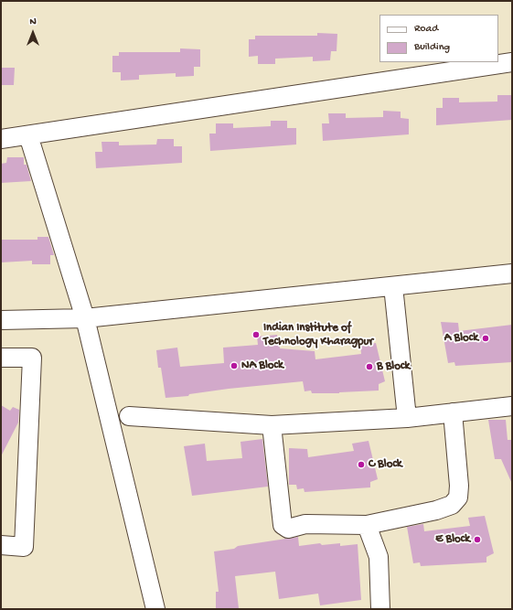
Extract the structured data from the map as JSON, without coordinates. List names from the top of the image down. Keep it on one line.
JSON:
{"places":["Indian Institute of Technology Kharagpur","A Block","NA Block","B Block","C Block","E Block"],"legend":["Road","Building"],"north":"top"}
